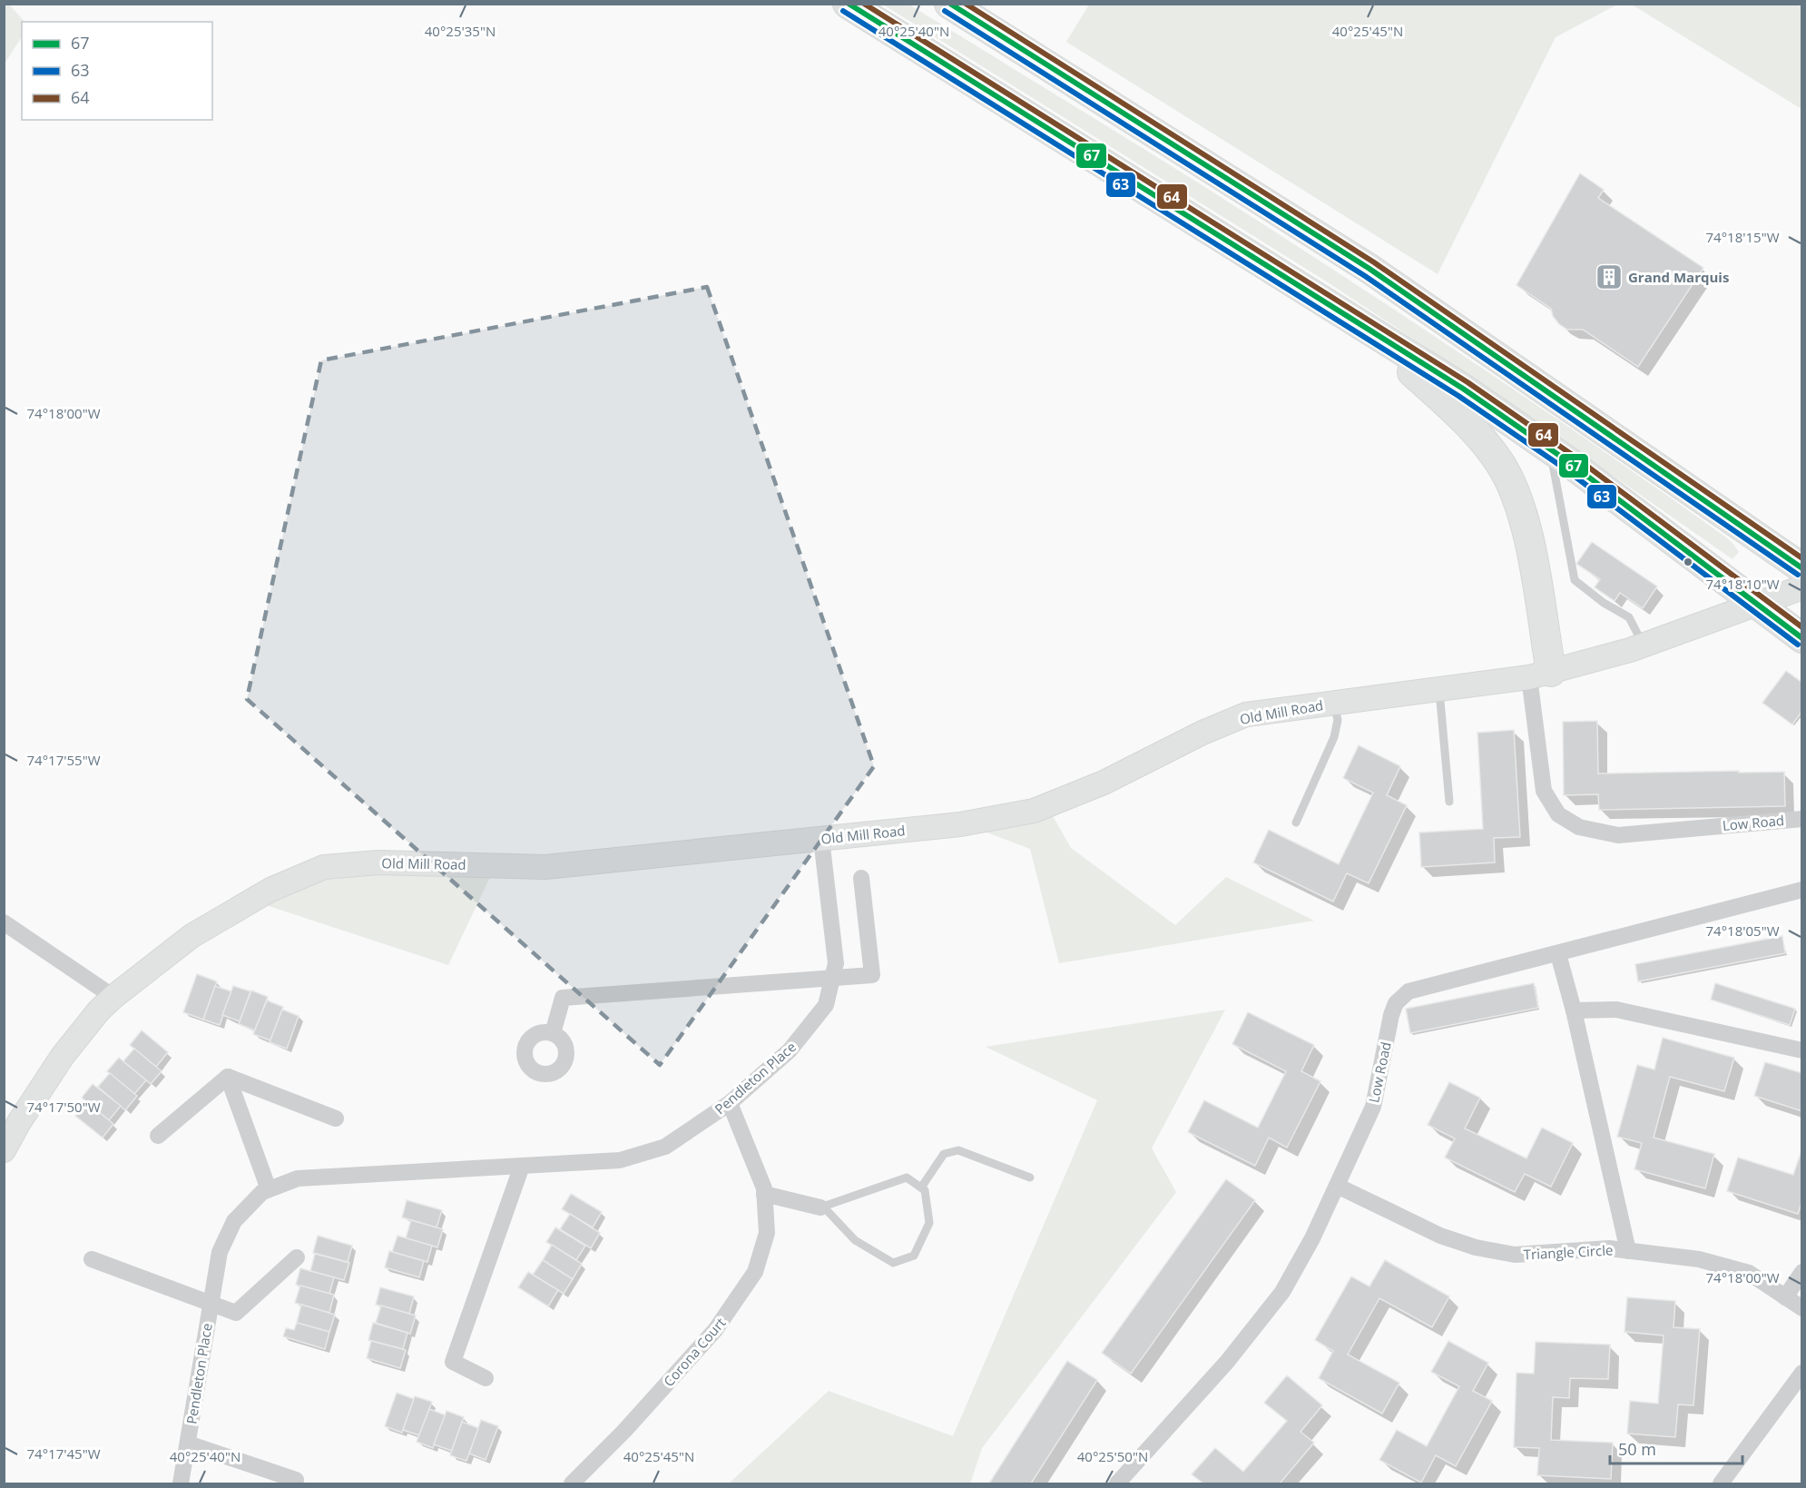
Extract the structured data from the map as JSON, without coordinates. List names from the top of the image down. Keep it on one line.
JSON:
{"streets":{"street":["Old Mill Road","Low Road","Pendleton Place","Triangle Circle","Corona Court"]},"crossings":[["Old Mill Road","Low Road"],["Old Mill Road","Pendleton Place"],["Low Road","Triangle Circle"],["Pendleton Place","Corona Court"]],"places":{"building":["Grand Marquis"]},"lines":["transit line 67","transit line 64","transit line 63"],"legend":["67","63","64"],"scale_bar":"50 m","coordinates":["40°25'35\"N","40°25'40\"N","40°25'45\"N","74°18'15\"W","74°18'00\"W","74°18'10\"W","74°17'55\"W","74°18'05\"W","74°17'50\"W","74°17'45\"W","40°25'50\"N"]}
